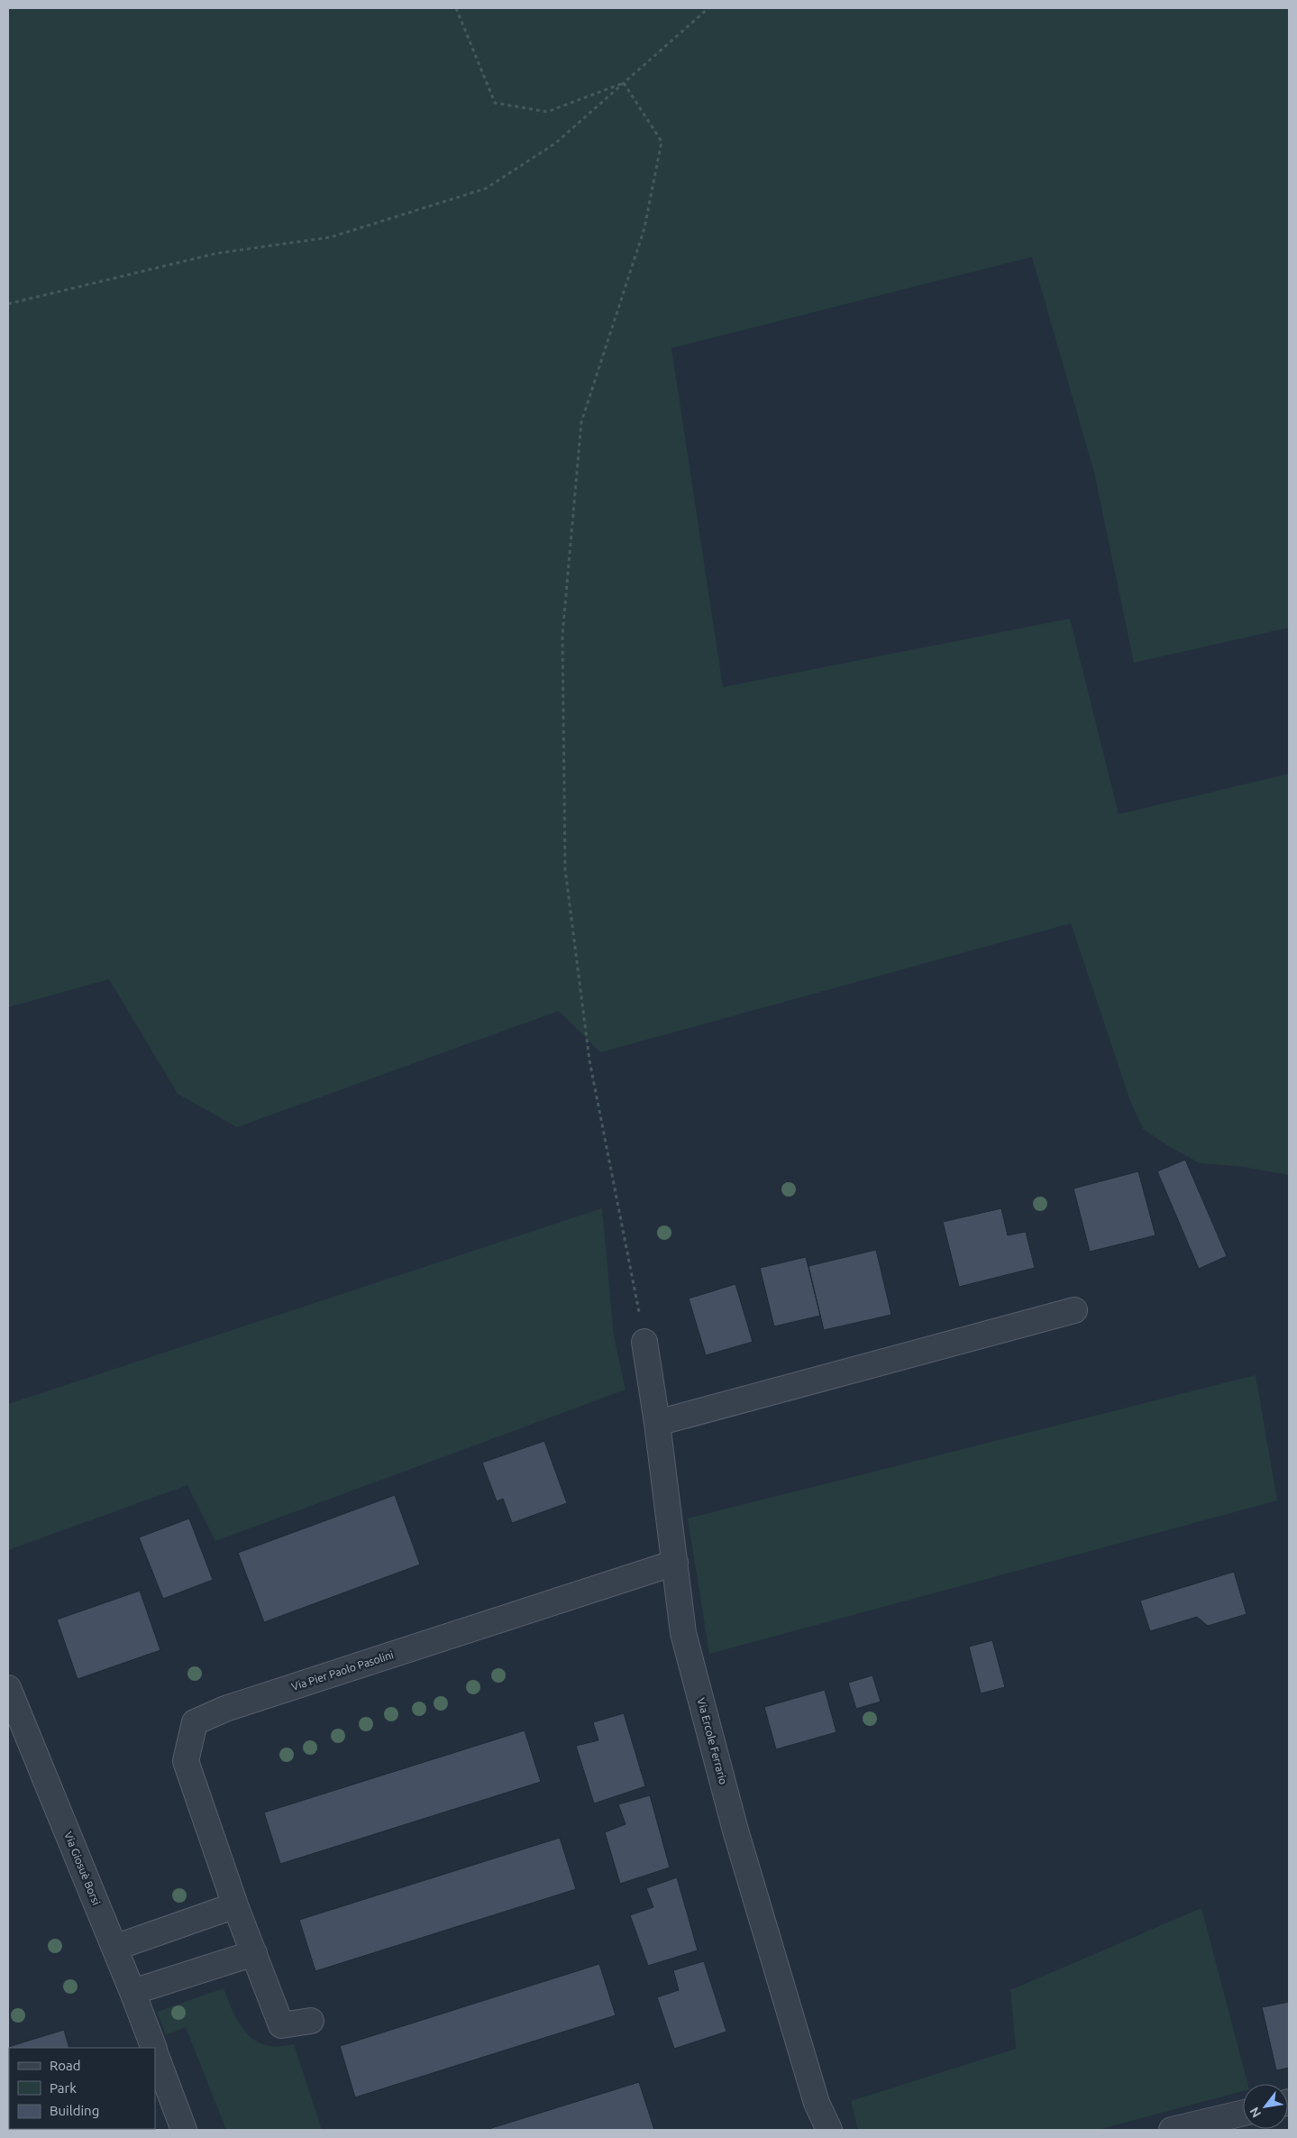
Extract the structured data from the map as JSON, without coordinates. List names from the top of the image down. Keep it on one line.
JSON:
{"streets":{"street":["Via Pier Paolo Pasolini","Via Ercole Ferrario","Via Giosuè Borsi"]},"crossings":[["Via Pier Paolo Pasolini","Via Ercole Ferrario"]],"legend":["Road","Park","Building"],"north":"bottom left"}
